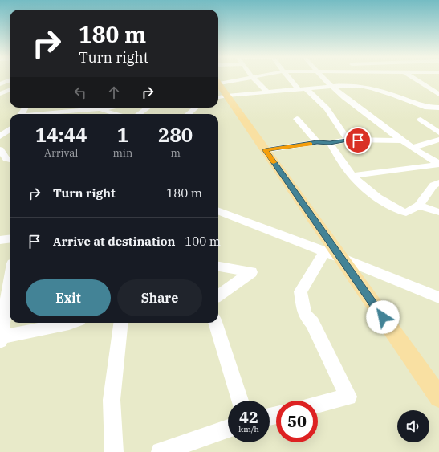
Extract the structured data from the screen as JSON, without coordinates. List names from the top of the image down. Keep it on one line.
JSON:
{"page":{"turn":["180 m","Turn right"],"eta":["14:44","Arrival","1","min","280","m"],"list":[{"name":"Turn right","value":"180 m"},{"name":"Arrive at destination","value":"100 m"}],"buttons":["Exit","Share"],"speed":"42 km/h","limit":"50"}}
